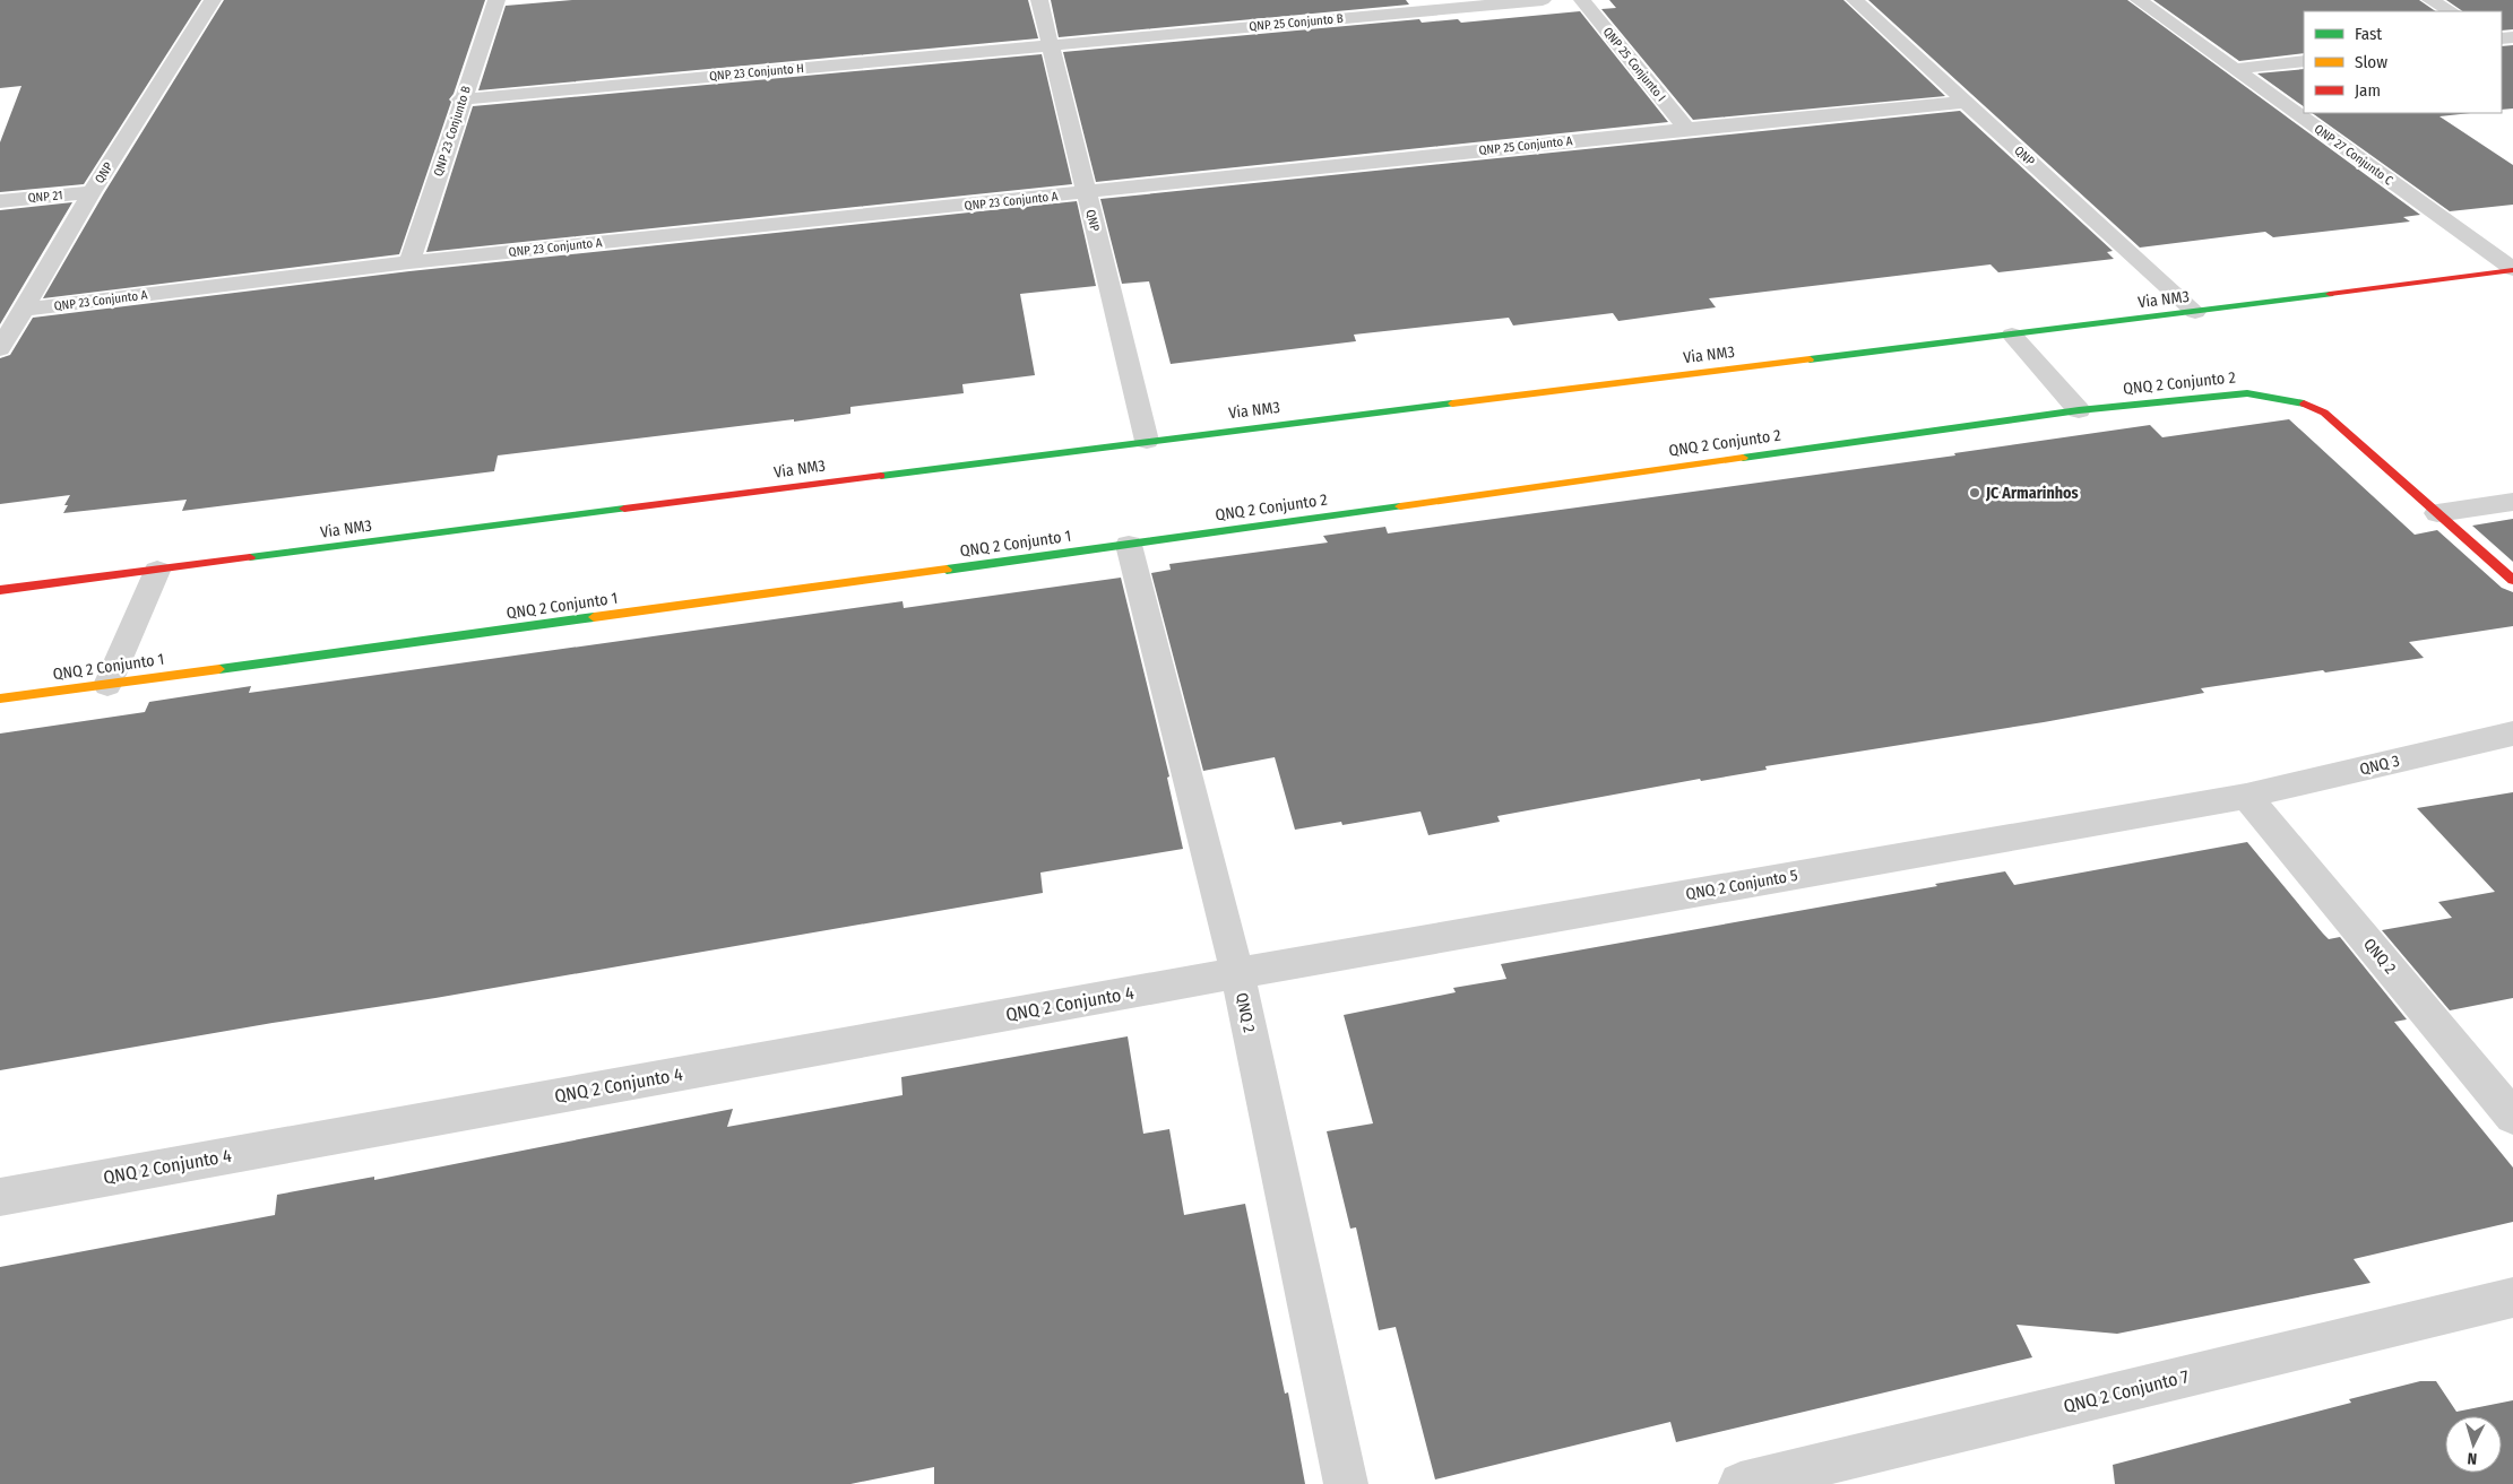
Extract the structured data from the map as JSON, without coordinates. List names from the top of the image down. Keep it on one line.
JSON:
{"streets":{"main road":["Via NM3","QNQ 2 Conjunto 2","QNQ 2 Conjunto 1"],"street":["QNP 25 Conjunto B","QNP 25 Conjunto I","QNP 23 Conjunto H","QNP 23 Conjunto B","QNP 25 Conjunto A","QNP 27 Conjunto C","QNP","QNP 21","QNP 23 Conjunto A","QNQ 3","QNQ 2 Conjunto 5","QNQ 2","QNQ 2 Conjunto 4","QNQ 2 Conjunto 7"]},"crossings":[["QNP 25 Conjunto B","QNP 23 Conjunto H"],["QNP 25 Conjunto B","QNP"],["QNP 25 Conjunto I","QNP 25 Conjunto A"],["QNP 23 Conjunto H","QNP 23 Conjunto B"],["QNP 23 Conjunto H","QNP"],["QNP 23 Conjunto B","QNP 23 Conjunto A"],["QNP 25 Conjunto A","QNP"],["QNP 25 Conjunto A","QNP 23 Conjunto A"],["QNP 27 Conjunto C","Via NM3"],["QNP","QNP 21"],["QNP","QNP 23 Conjunto A"],["QNP","Via NM3"],["QNQ 2 Conjunto 2","QNQ 2 Conjunto 1"],["QNQ 2 Conjunto 2","QNQ 2"],["QNQ 2 Conjunto 1","QNQ 2"],["QNQ 3","QNQ 2 Conjunto 5"],["QNQ 3","QNQ 2"],["QNQ 2 Conjunto 5","QNQ 2"],["QNQ 2 Conjunto 5","QNQ 2 Conjunto 4"],["QNQ 2","QNQ 2 Conjunto 4"]],"places":["JC Armarinhos"],"legend":["Fast","Slow","Jam"],"north":"bottom"}
